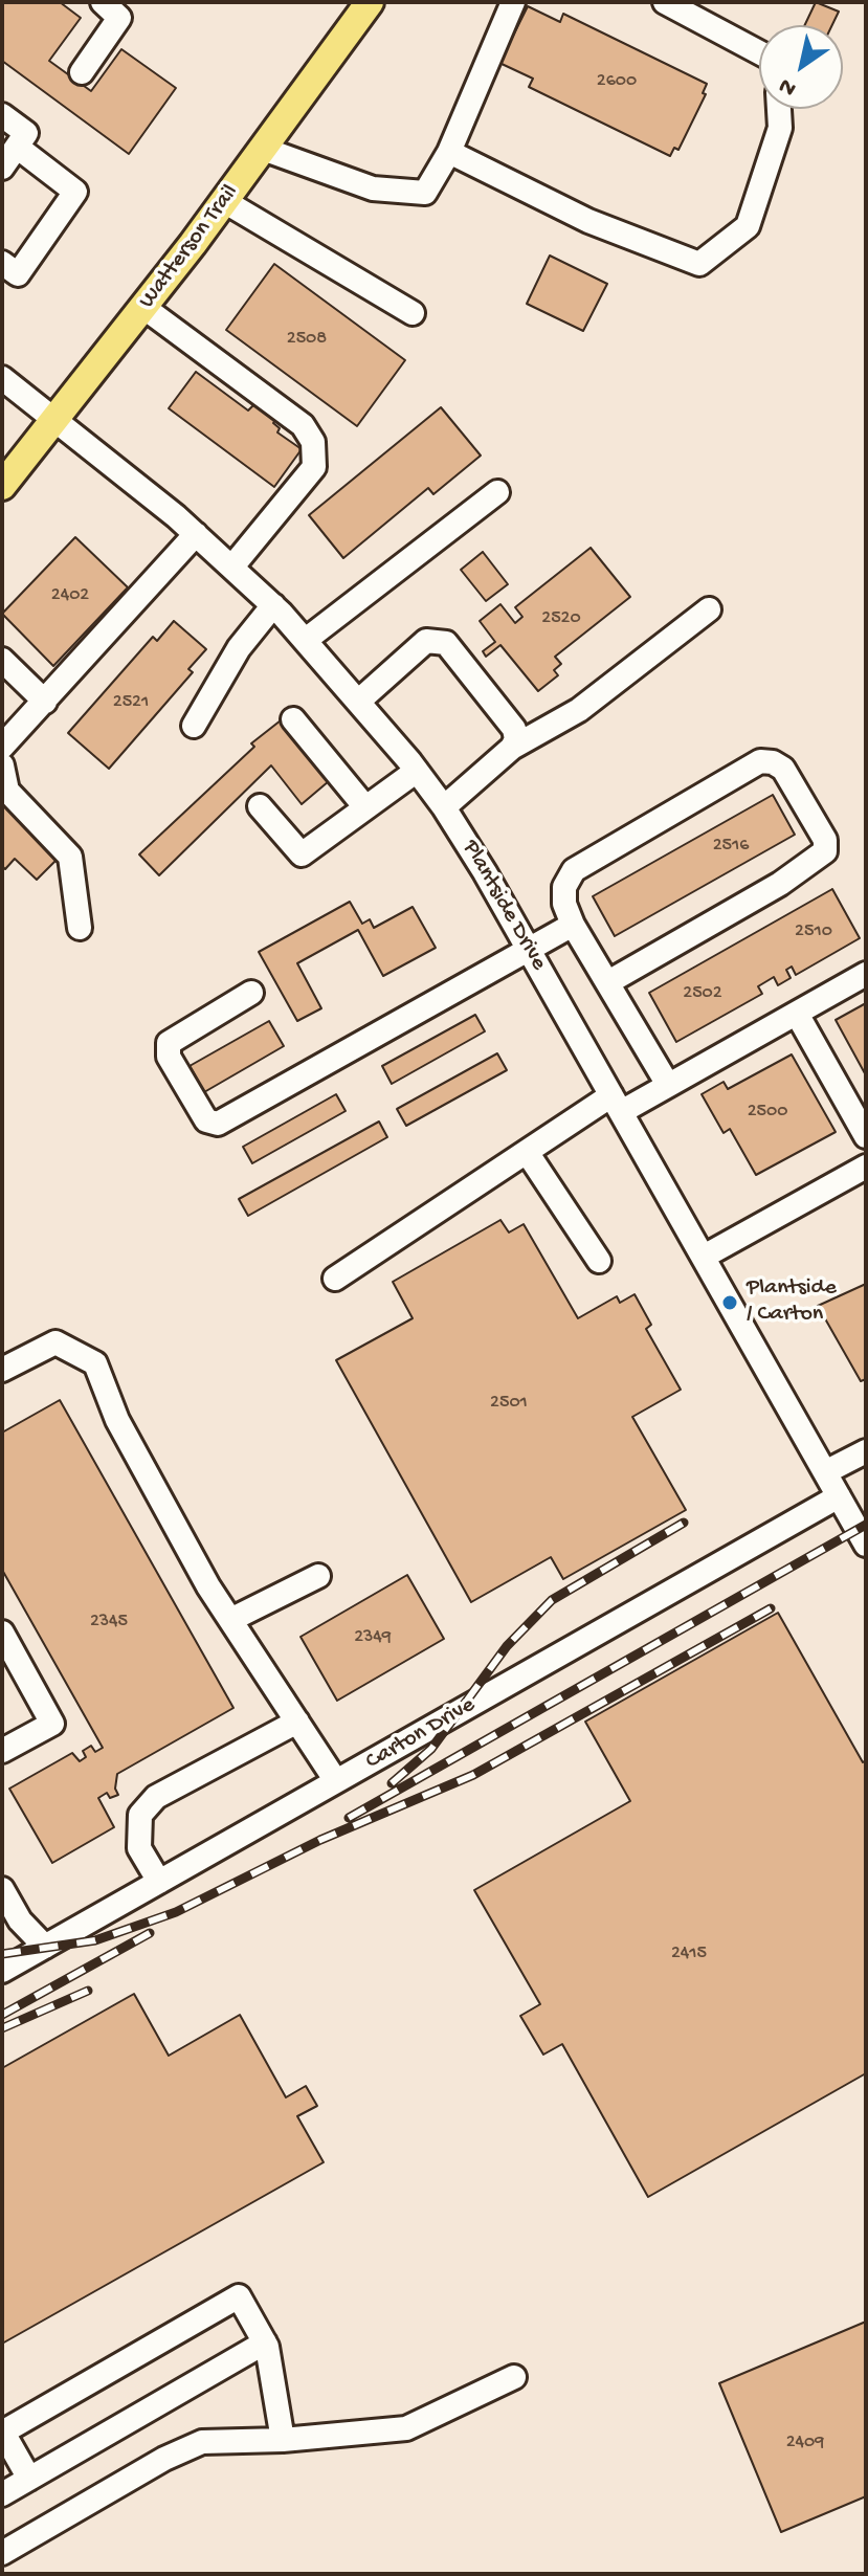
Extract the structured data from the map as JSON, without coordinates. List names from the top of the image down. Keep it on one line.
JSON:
{"streets":{"main road":["Watterson Trail"],"street":["Plantside Drive","Carton Drive"]},"crossings":[["Watterson Trail","Plantside Drive"],["Plantside Drive","Carton Drive"]],"places":["Plantside / Carton"],"house_numbers":["2600","2508","2402","2520","2521","2516","2510","2502","2500","2501","2345","2349","2415","2409"],"north":"bottom left"}
